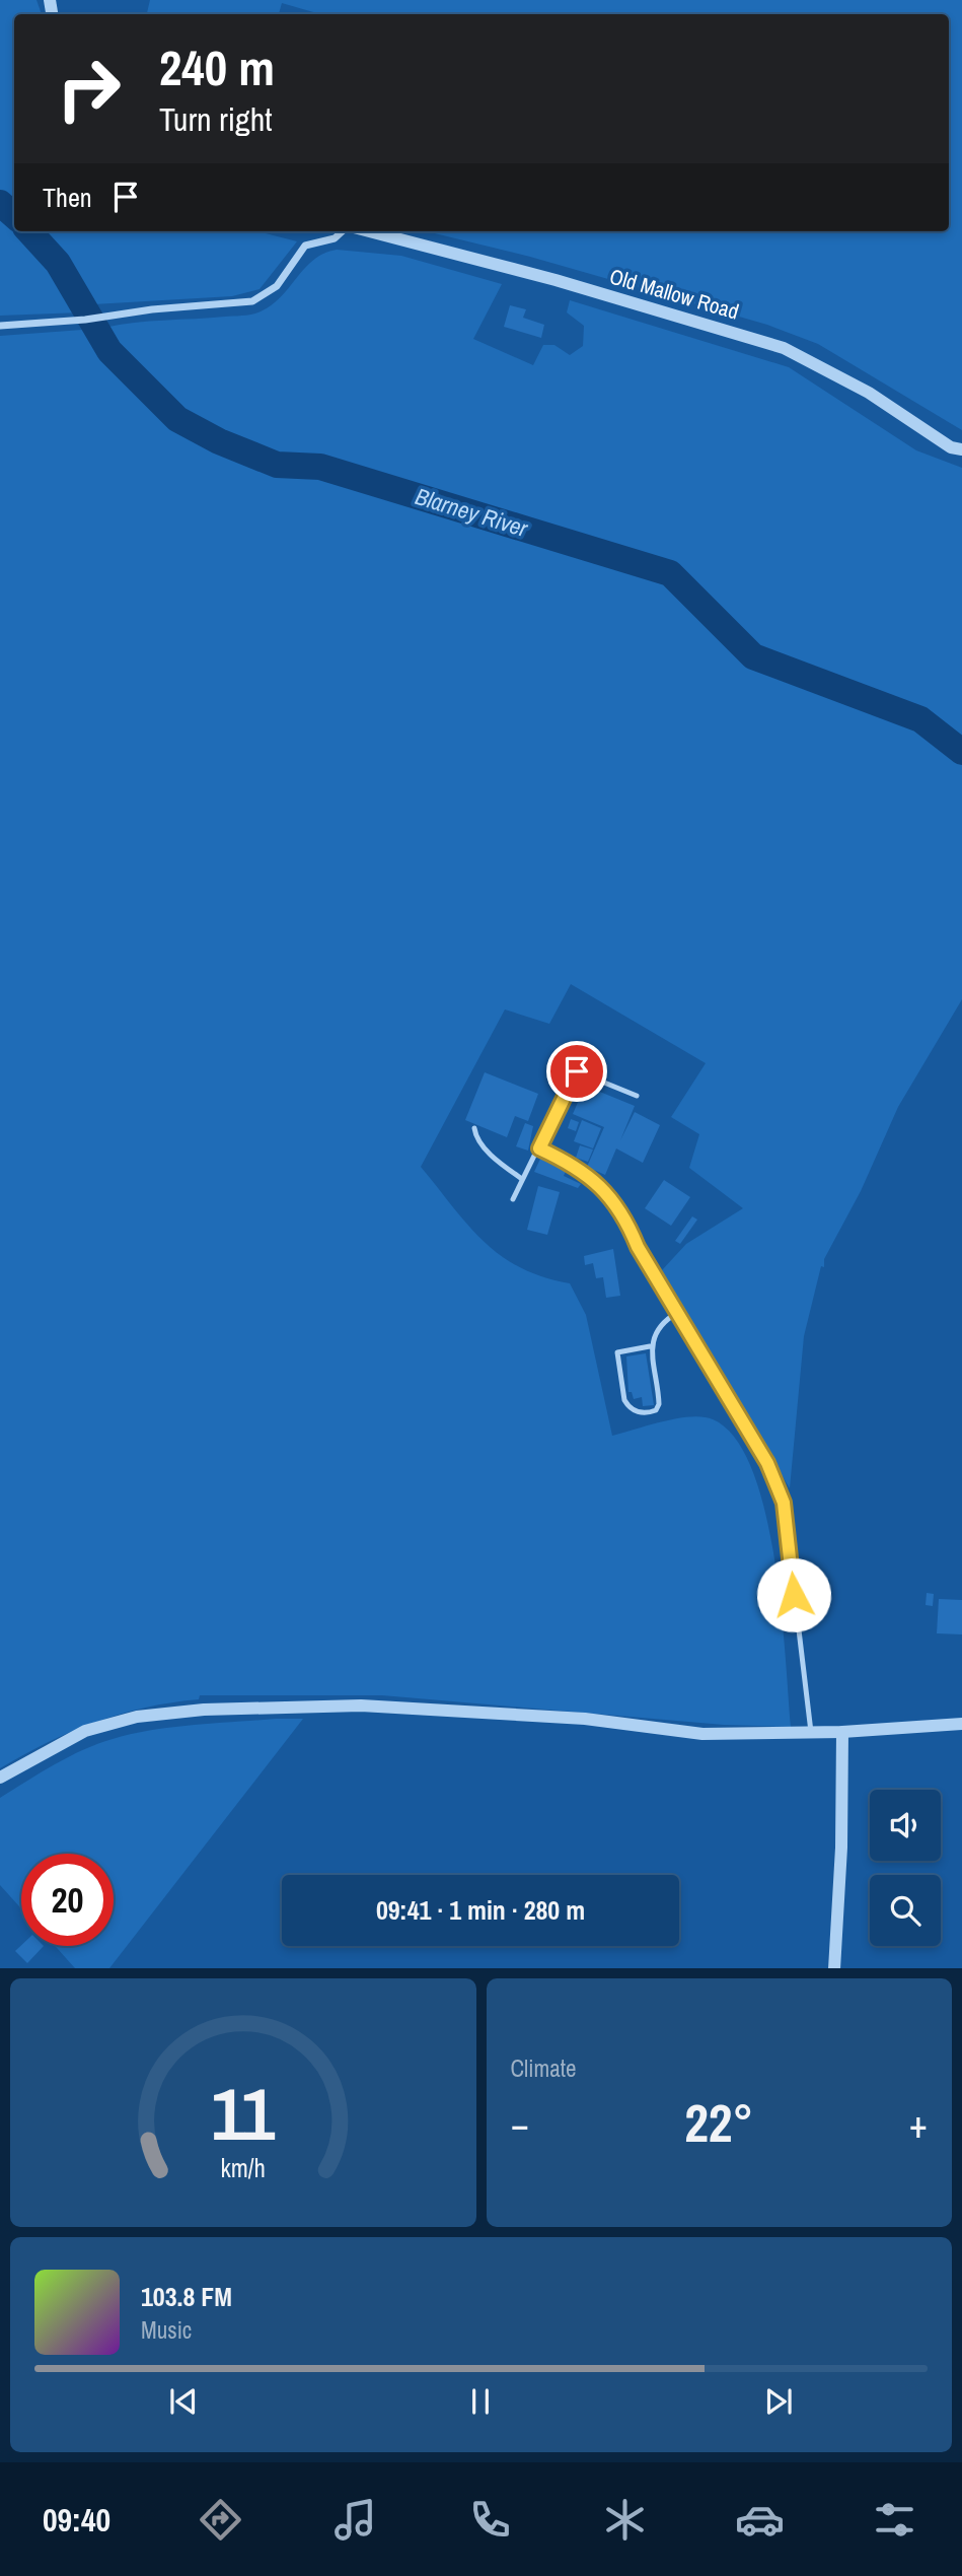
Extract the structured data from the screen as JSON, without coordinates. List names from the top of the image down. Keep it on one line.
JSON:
{"streets":{"street":["Old Mallow Road"]},"water":["Blarney River"],"page":{"turn":["240 m","Turn right"],"then":"Then","limit":"20","trip":"09:41 · 1 min · 280 m","tile":"Climate","heat":["−","22°","+"],"song":["103.8 FM","Music"],"tabs":"09:40","gauge":["11","km/h"]}}
